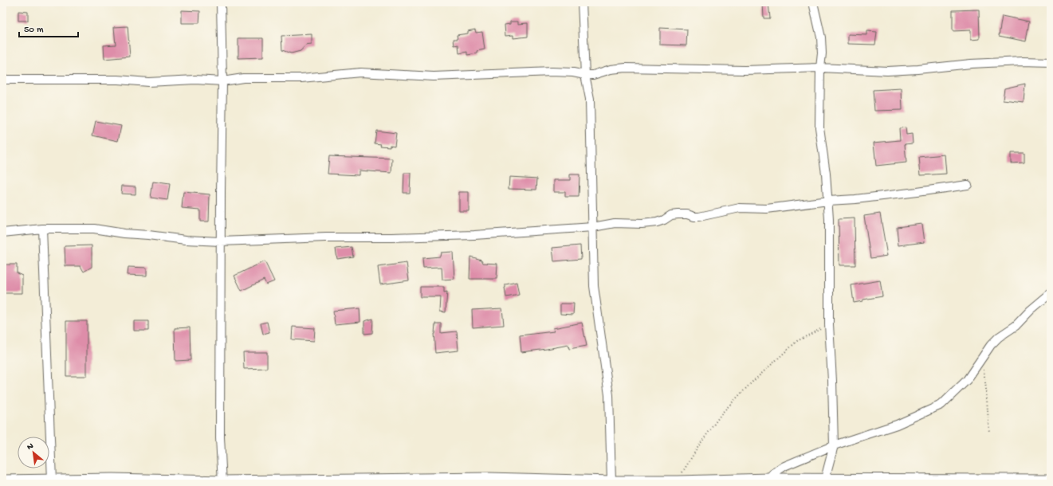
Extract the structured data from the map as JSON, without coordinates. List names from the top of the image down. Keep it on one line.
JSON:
{"scale_bar":"50 m","north":"top left"}
